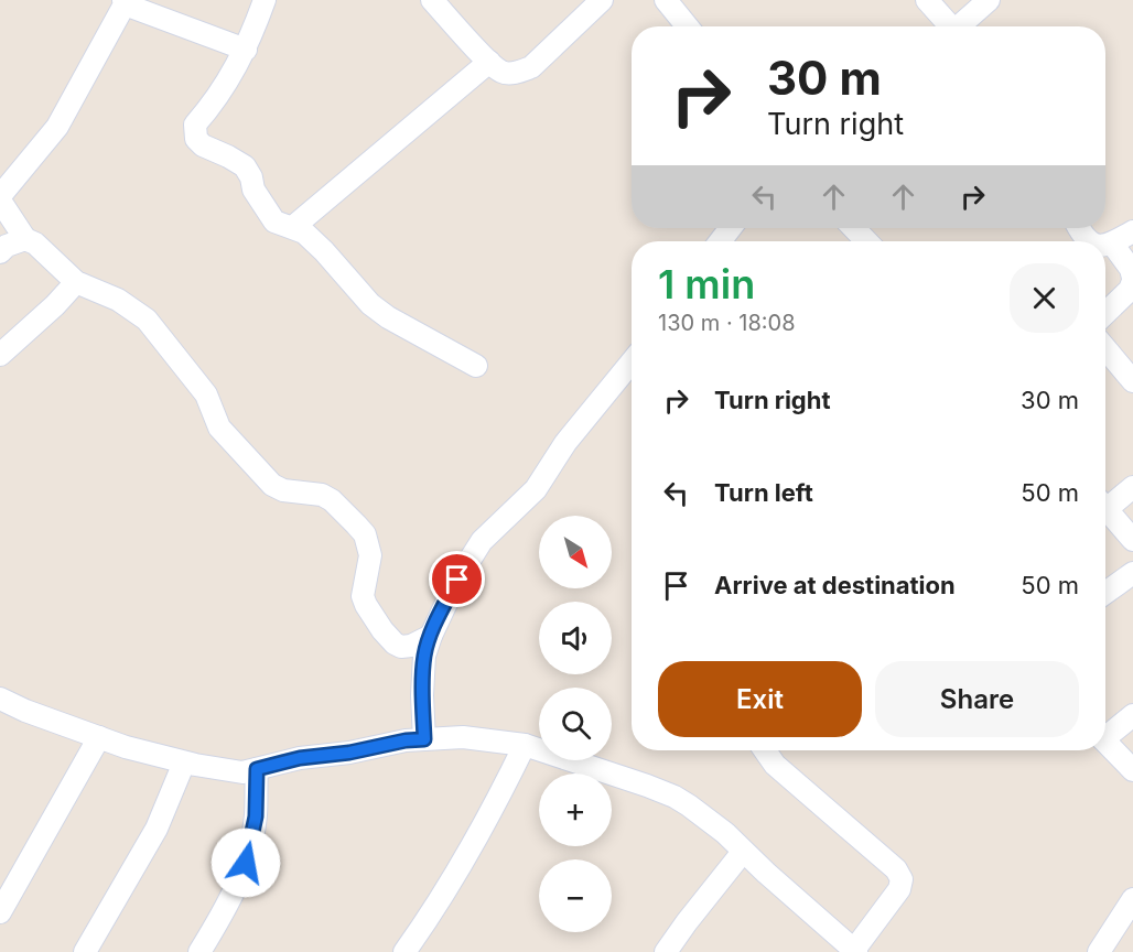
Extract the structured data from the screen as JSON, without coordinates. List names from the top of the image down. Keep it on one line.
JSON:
{"north":"bottom right","page":{"turn":["30 m","Turn right"],"heading":["1 min","130 m · 18:08"],"list":[{"name":"Turn right","value":"30 m"},{"name":"Turn left","value":"50 m"},{"name":"Arrive at destination","value":"50 m"}],"map_buttons":["+","−"],"buttons":["Exit","Share"]}}
